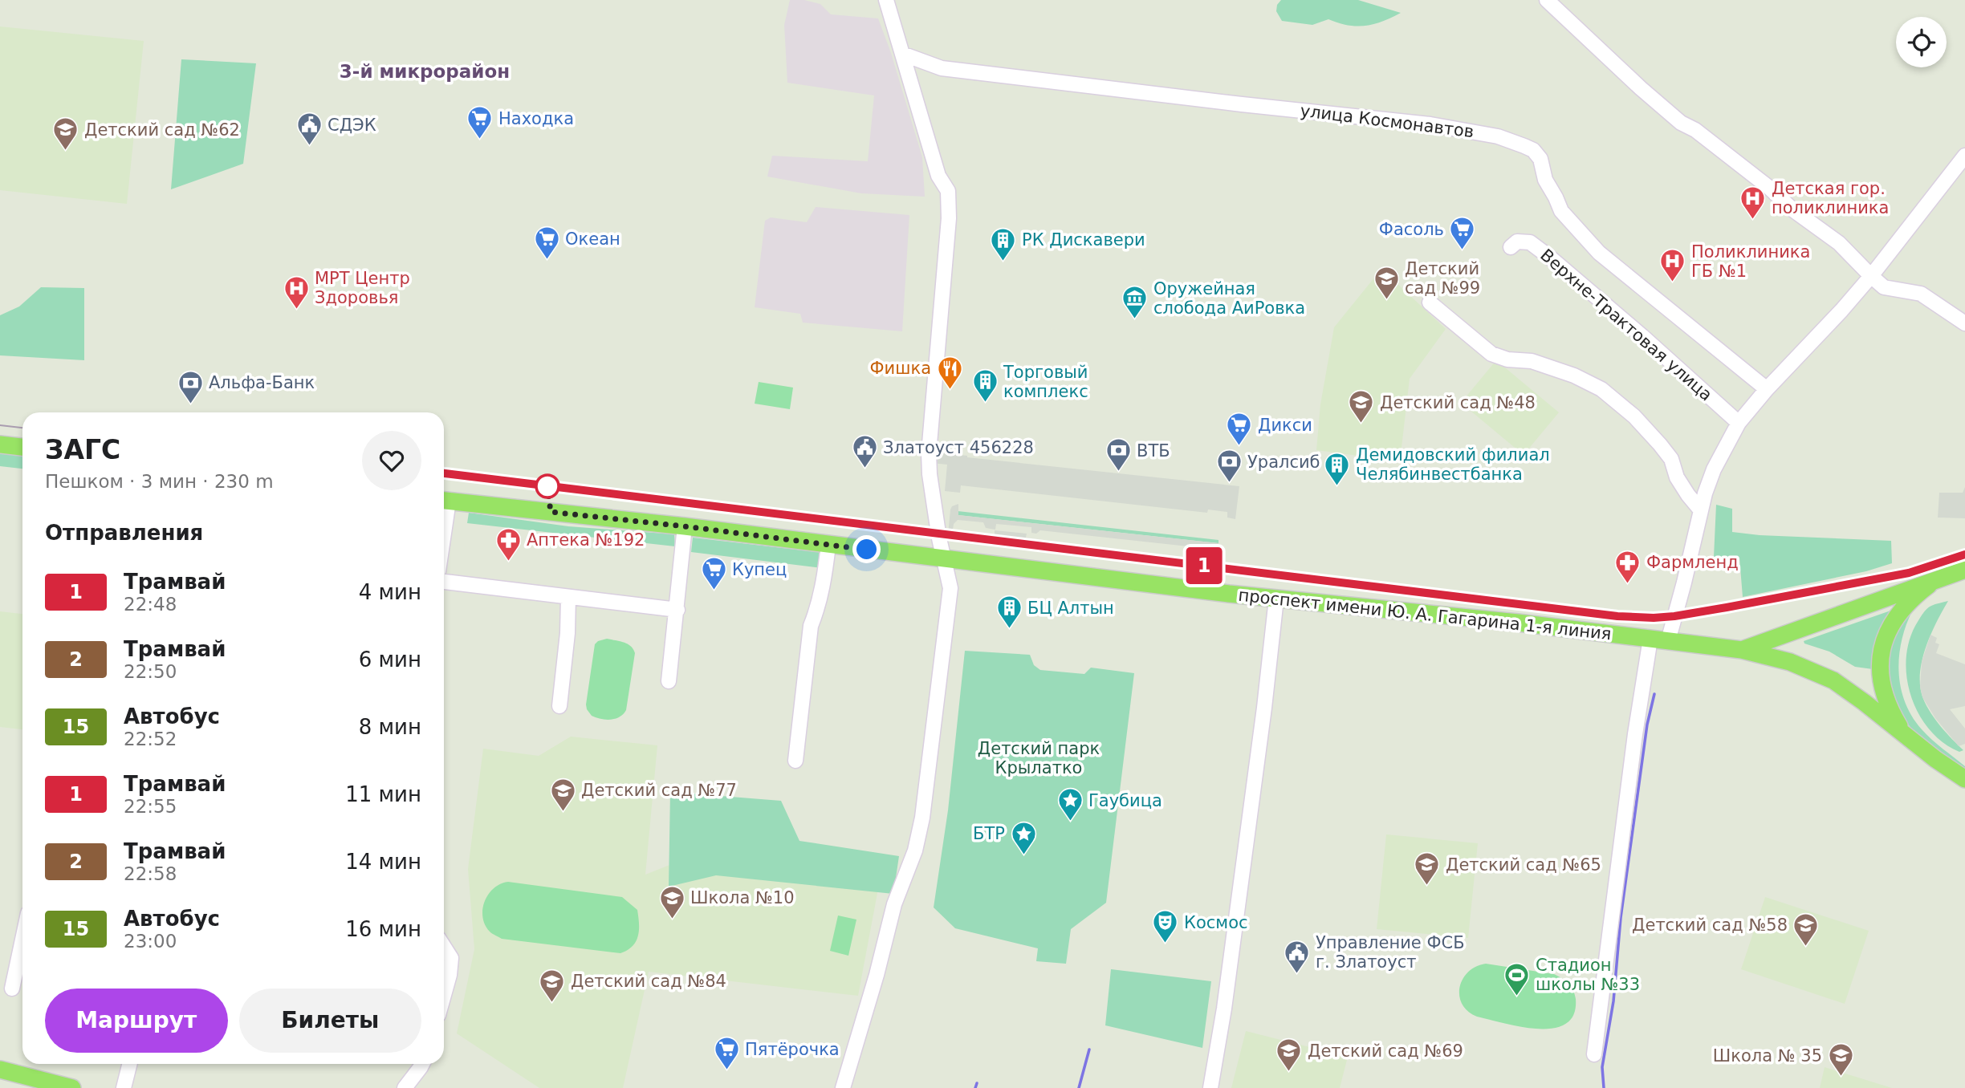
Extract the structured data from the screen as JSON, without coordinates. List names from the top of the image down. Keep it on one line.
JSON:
{"streets":{"main road":["проспект имени Ю. А. Гагарина 1-я линия"],"street":["улица Космонавтов","Верхне-Трактовая улица"]},"districts":["3-й микрорайон"],"parks":["Детский парк Крылатко"],"places":{"supermarket":["Находка","Фасоль","Океан","Дикси","Купец","Пятёрочка"],"public building":["СДЭК","Златоуст 456228","Управление ФСБ г. Златоуст"],"school or university":["Детский сад №62","Детский сад №99","Детский сад №48","Детский сад №77","Детский сад №65","Школа №10","Детский сад №58","Детский сад №84","Детский сад №69","Школа № 35"],"hospital":["Детская гор. поликлиника","Поликлиника ГБ №1","МРТ Центр Здоровья"],"building":["РК Дискавери","Торговый комплекс","Демидовский филиал Челябинвестбанка","БЦ Алтын"],"museum":["Оружейная слобода АиРовка"],"restaurant":["Фишка"],"bank":["Альфа-Банк","ВТБ","Уралсиб"],"pharmacy":["Аптека №192","Фармленд"],"place":["Гаубица","БТР"],"theatre":["Космос"],"sports":["Стадион школы №33"]},"lines":["tram line 1"],"page":{"on_map":"1","heading":[["ЗАГС","Пешком · 3 мин · 230 m"],"Отправления"],"list":[{"mark":"1","name":"Трамвай","note":"22:48","value":"4 мин"},{"mark":"2","name":"Трамвай","note":"22:50","value":"6 мин"},{"mark":"15","name":"Автобус","note":"22:52","value":"8 мин"},{"mark":"1","name":"Трамвай","note":"22:55","value":"11 мин"},{"mark":"2","name":"Трамвай","note":"22:58","value":"14 мин"},{"mark":"15","name":"Автобус","note":"23:00","value":"16 мин"}],"buttons":["Маршрут","Билеты"]}}
